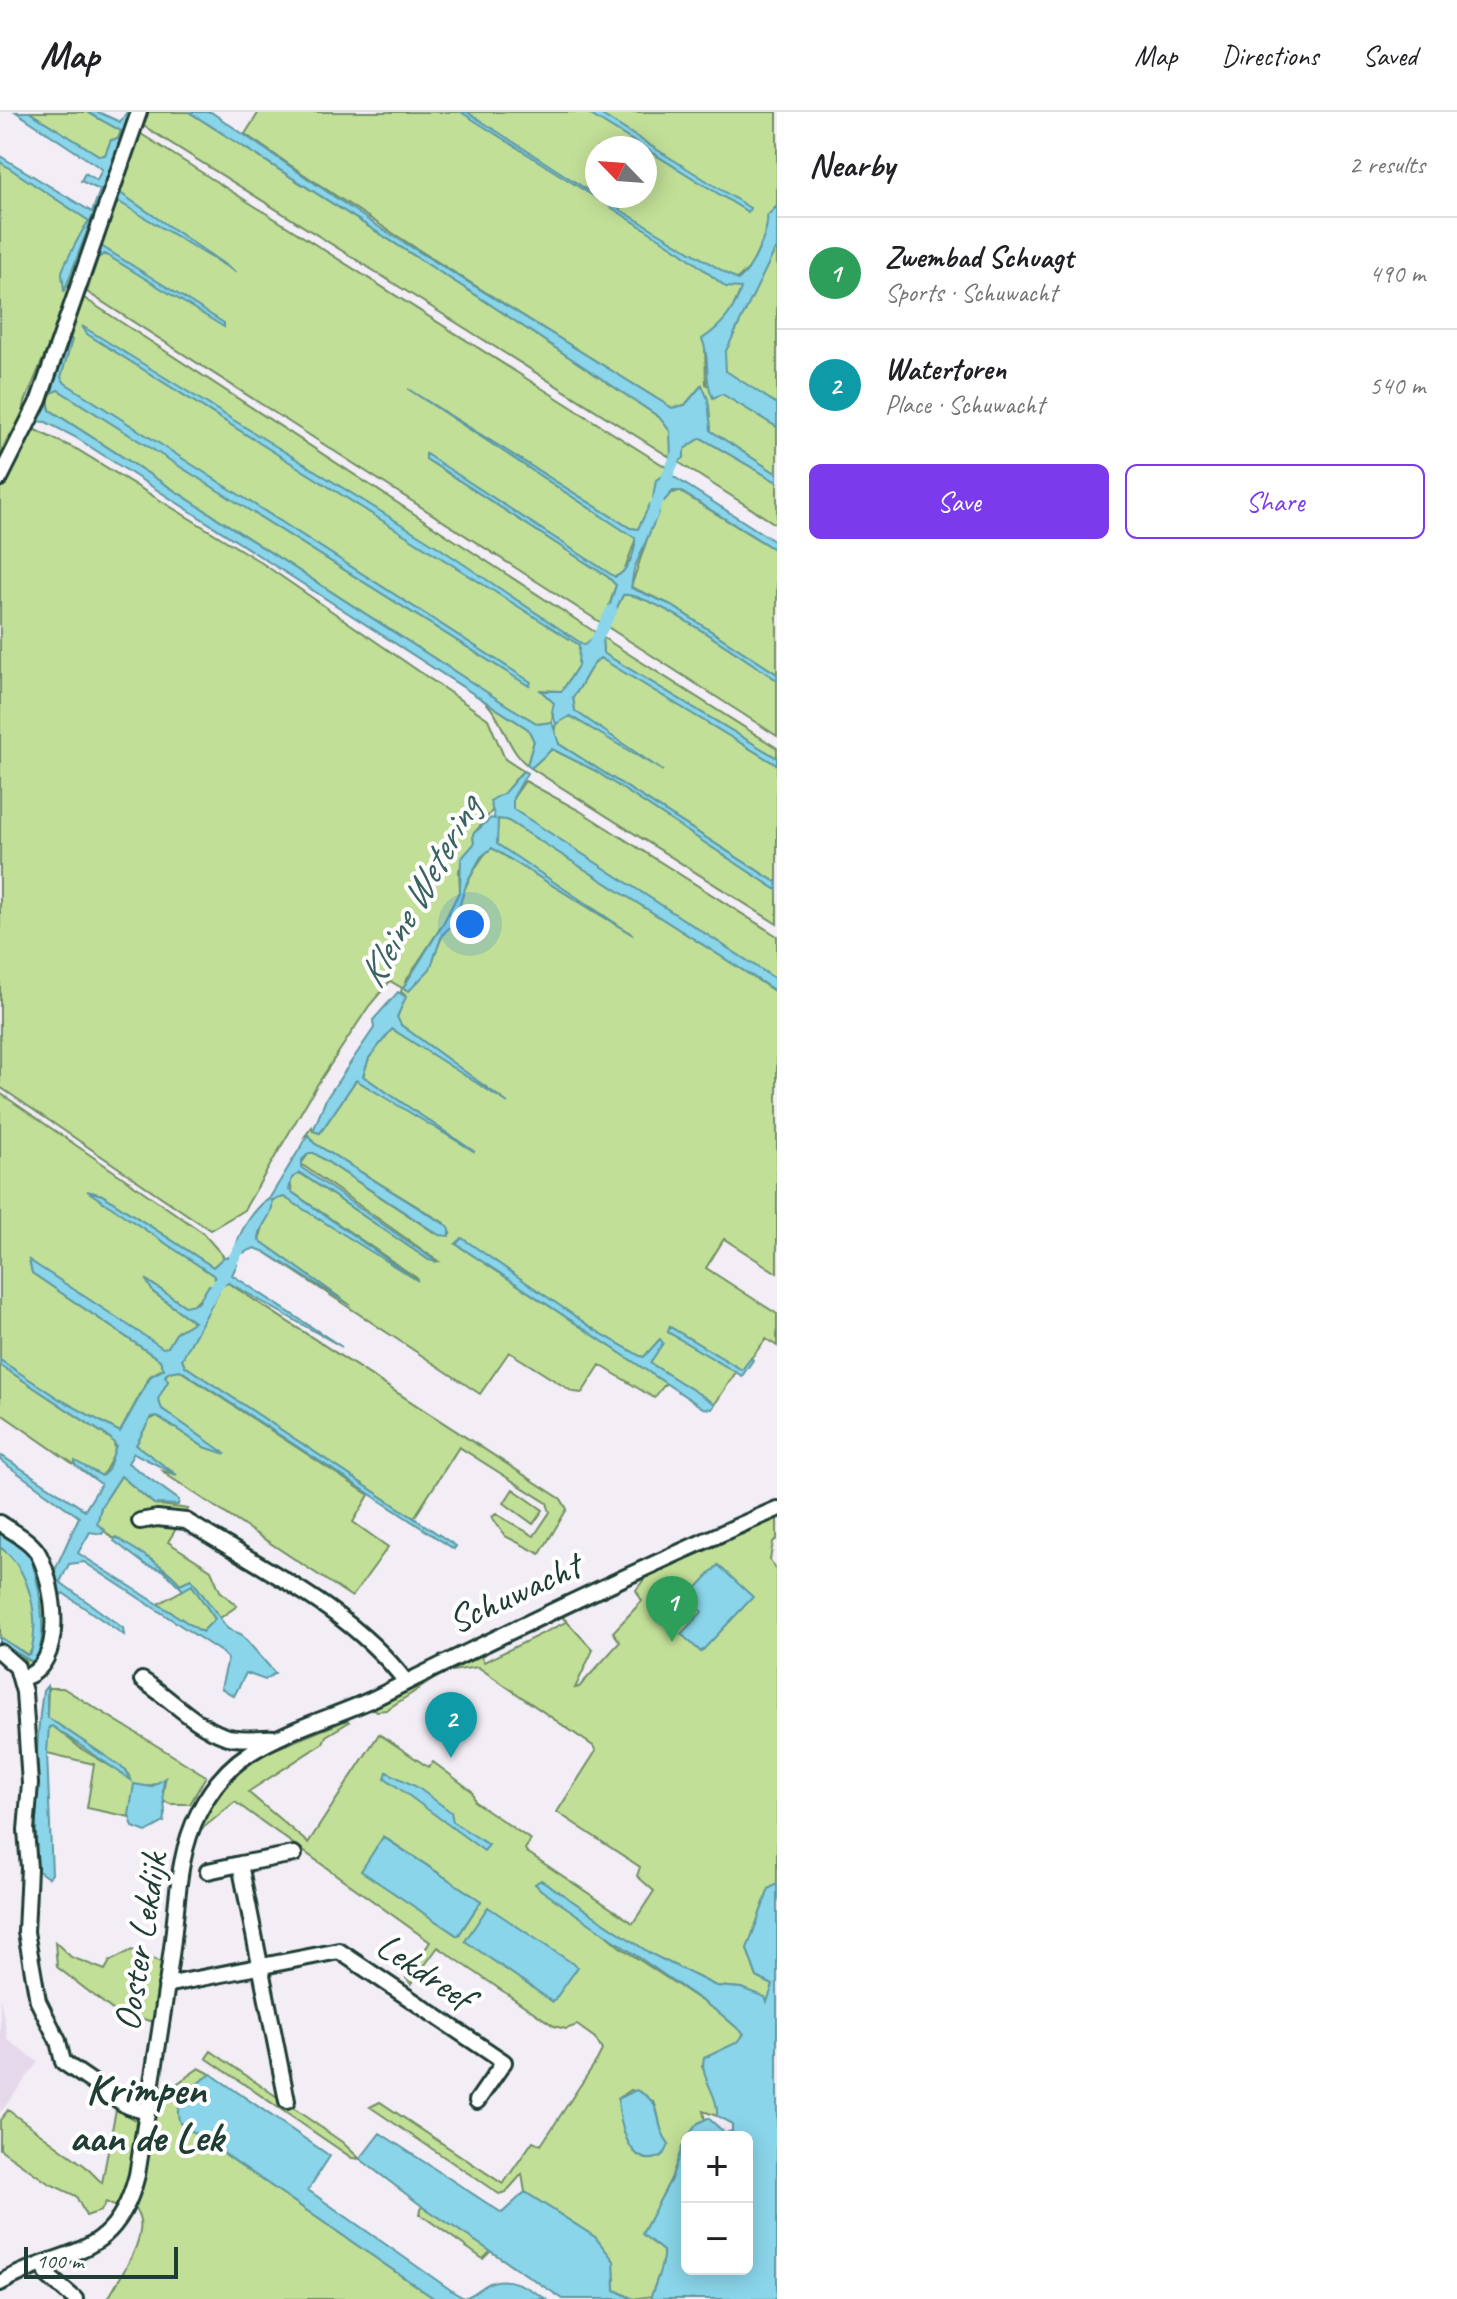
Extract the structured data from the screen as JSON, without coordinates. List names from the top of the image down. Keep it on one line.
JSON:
{"streets":{"street":["Schuwacht","Ooster Lekdijk","Lekdreef"]},"crossings":[["Schuwacht","Ooster Lekdijk"],["Ooster Lekdijk","Lekdreef"]],"districts":["Krimpen aan de Lek"],"water":["Kleine Wetering"],"scale_bar":"100 m","north":"top left","page":{"header":"Map","nav":["Map","Directions","Saved"],"heading":["Nearby","2 results"],"list":[{"mark":"1","name":"Zwembad Schuagt","note":"Sports · Schuwacht","value":"490 m"},{"mark":"2","name":"Watertoren","note":"Place · Schuwacht","value":"540 m"}],"buttons":["Save","Share"],"pins":["1","2"],"map_buttons":["+","−"],"scale":"100 m"}}
